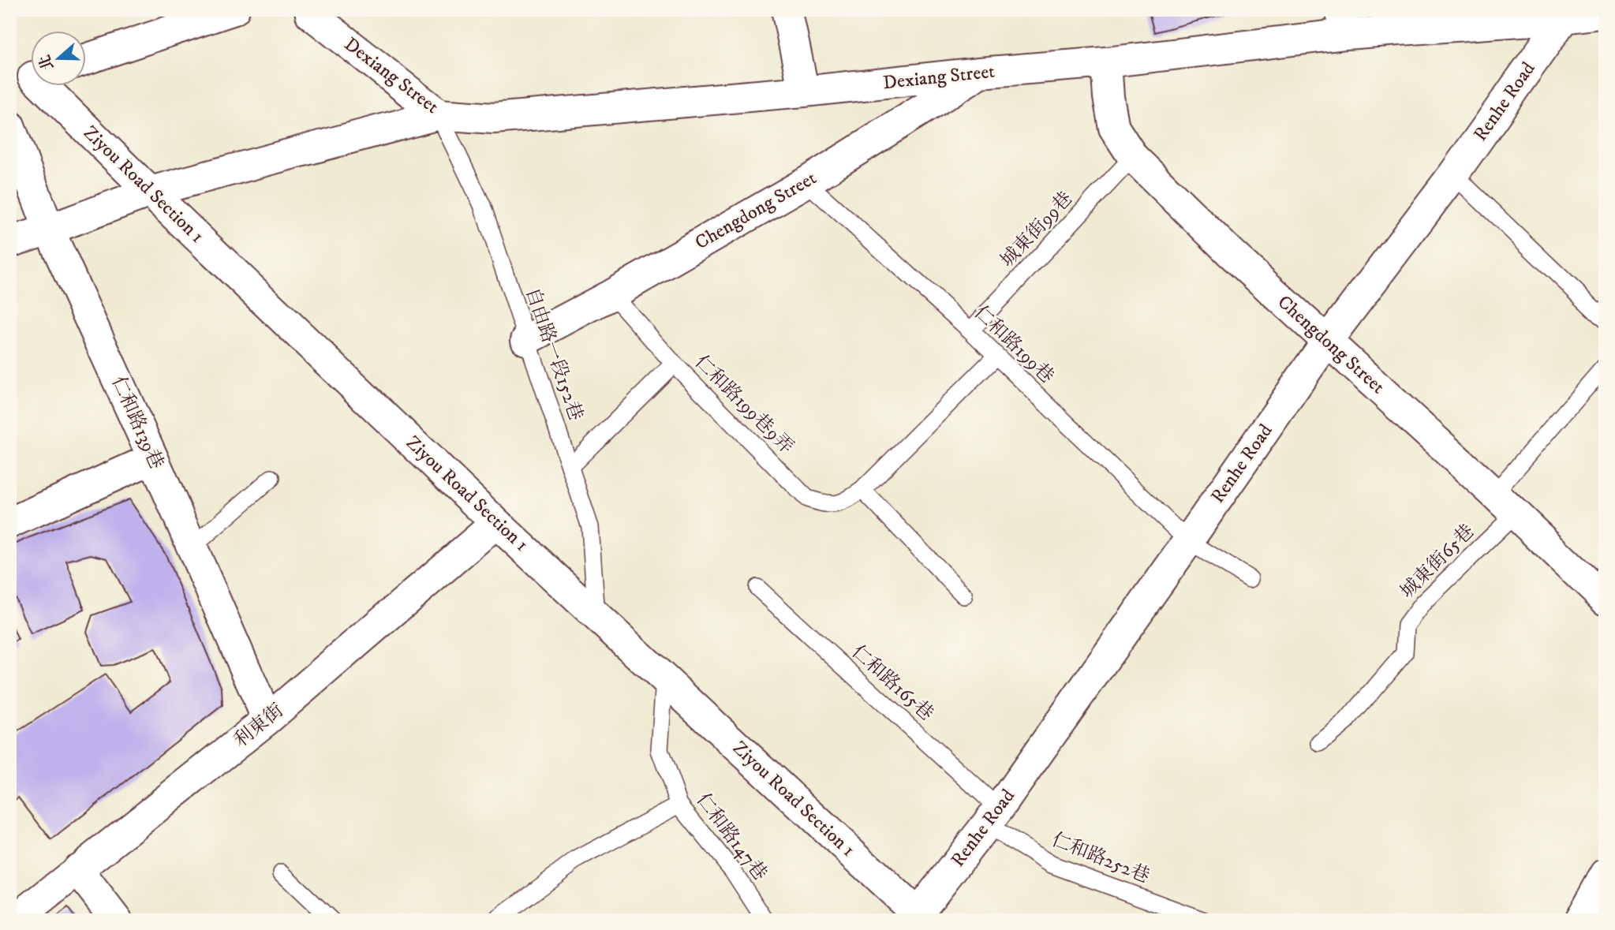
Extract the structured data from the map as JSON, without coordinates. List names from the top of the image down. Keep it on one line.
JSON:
{"streets":{"street":["Dexiang Street","Renhe Road","Ziyou Road Section 1","Chengdong Street","仁和路139巷","利東街"],"lane":["城東街99巷","仁和路199巷","自由路一段152巷","仁和路199巷9弄","城東街65巷","仁和路165巷","仁和路147巷","仁和路252巷"]},"crossings":[["Dexiang Street","Renhe Road"],["Dexiang Street","Chengdong Street"],["Dexiang Street","自由路一段152巷"],["Renhe Road","Ziyou Road Section 1"],["Renhe Road","Chengdong Street"],["Renhe Road","仁和路199巷"],["Renhe Road","仁和路165巷"],["Renhe Road","仁和路252巷"],["Ziyou Road Section 1","自由路一段152巷"],["Ziyou Road Section 1","利東街"],["Ziyou Road Section 1","仁和路147巷"],["Chengdong Street","城東街99巷"],["Chengdong Street","仁和路199巷"],["Chengdong Street","自由路一段152巷"],["Chengdong Street","仁和路199巷9弄"],["Chengdong Street","城東街65巷"],["城東街99巷","仁和路199巷"],["仁和路199巷","仁和路199巷9弄"],["仁和路139巷","利東街"],["仁和路165巷","仁和路252巷"]],"north":"left"}
